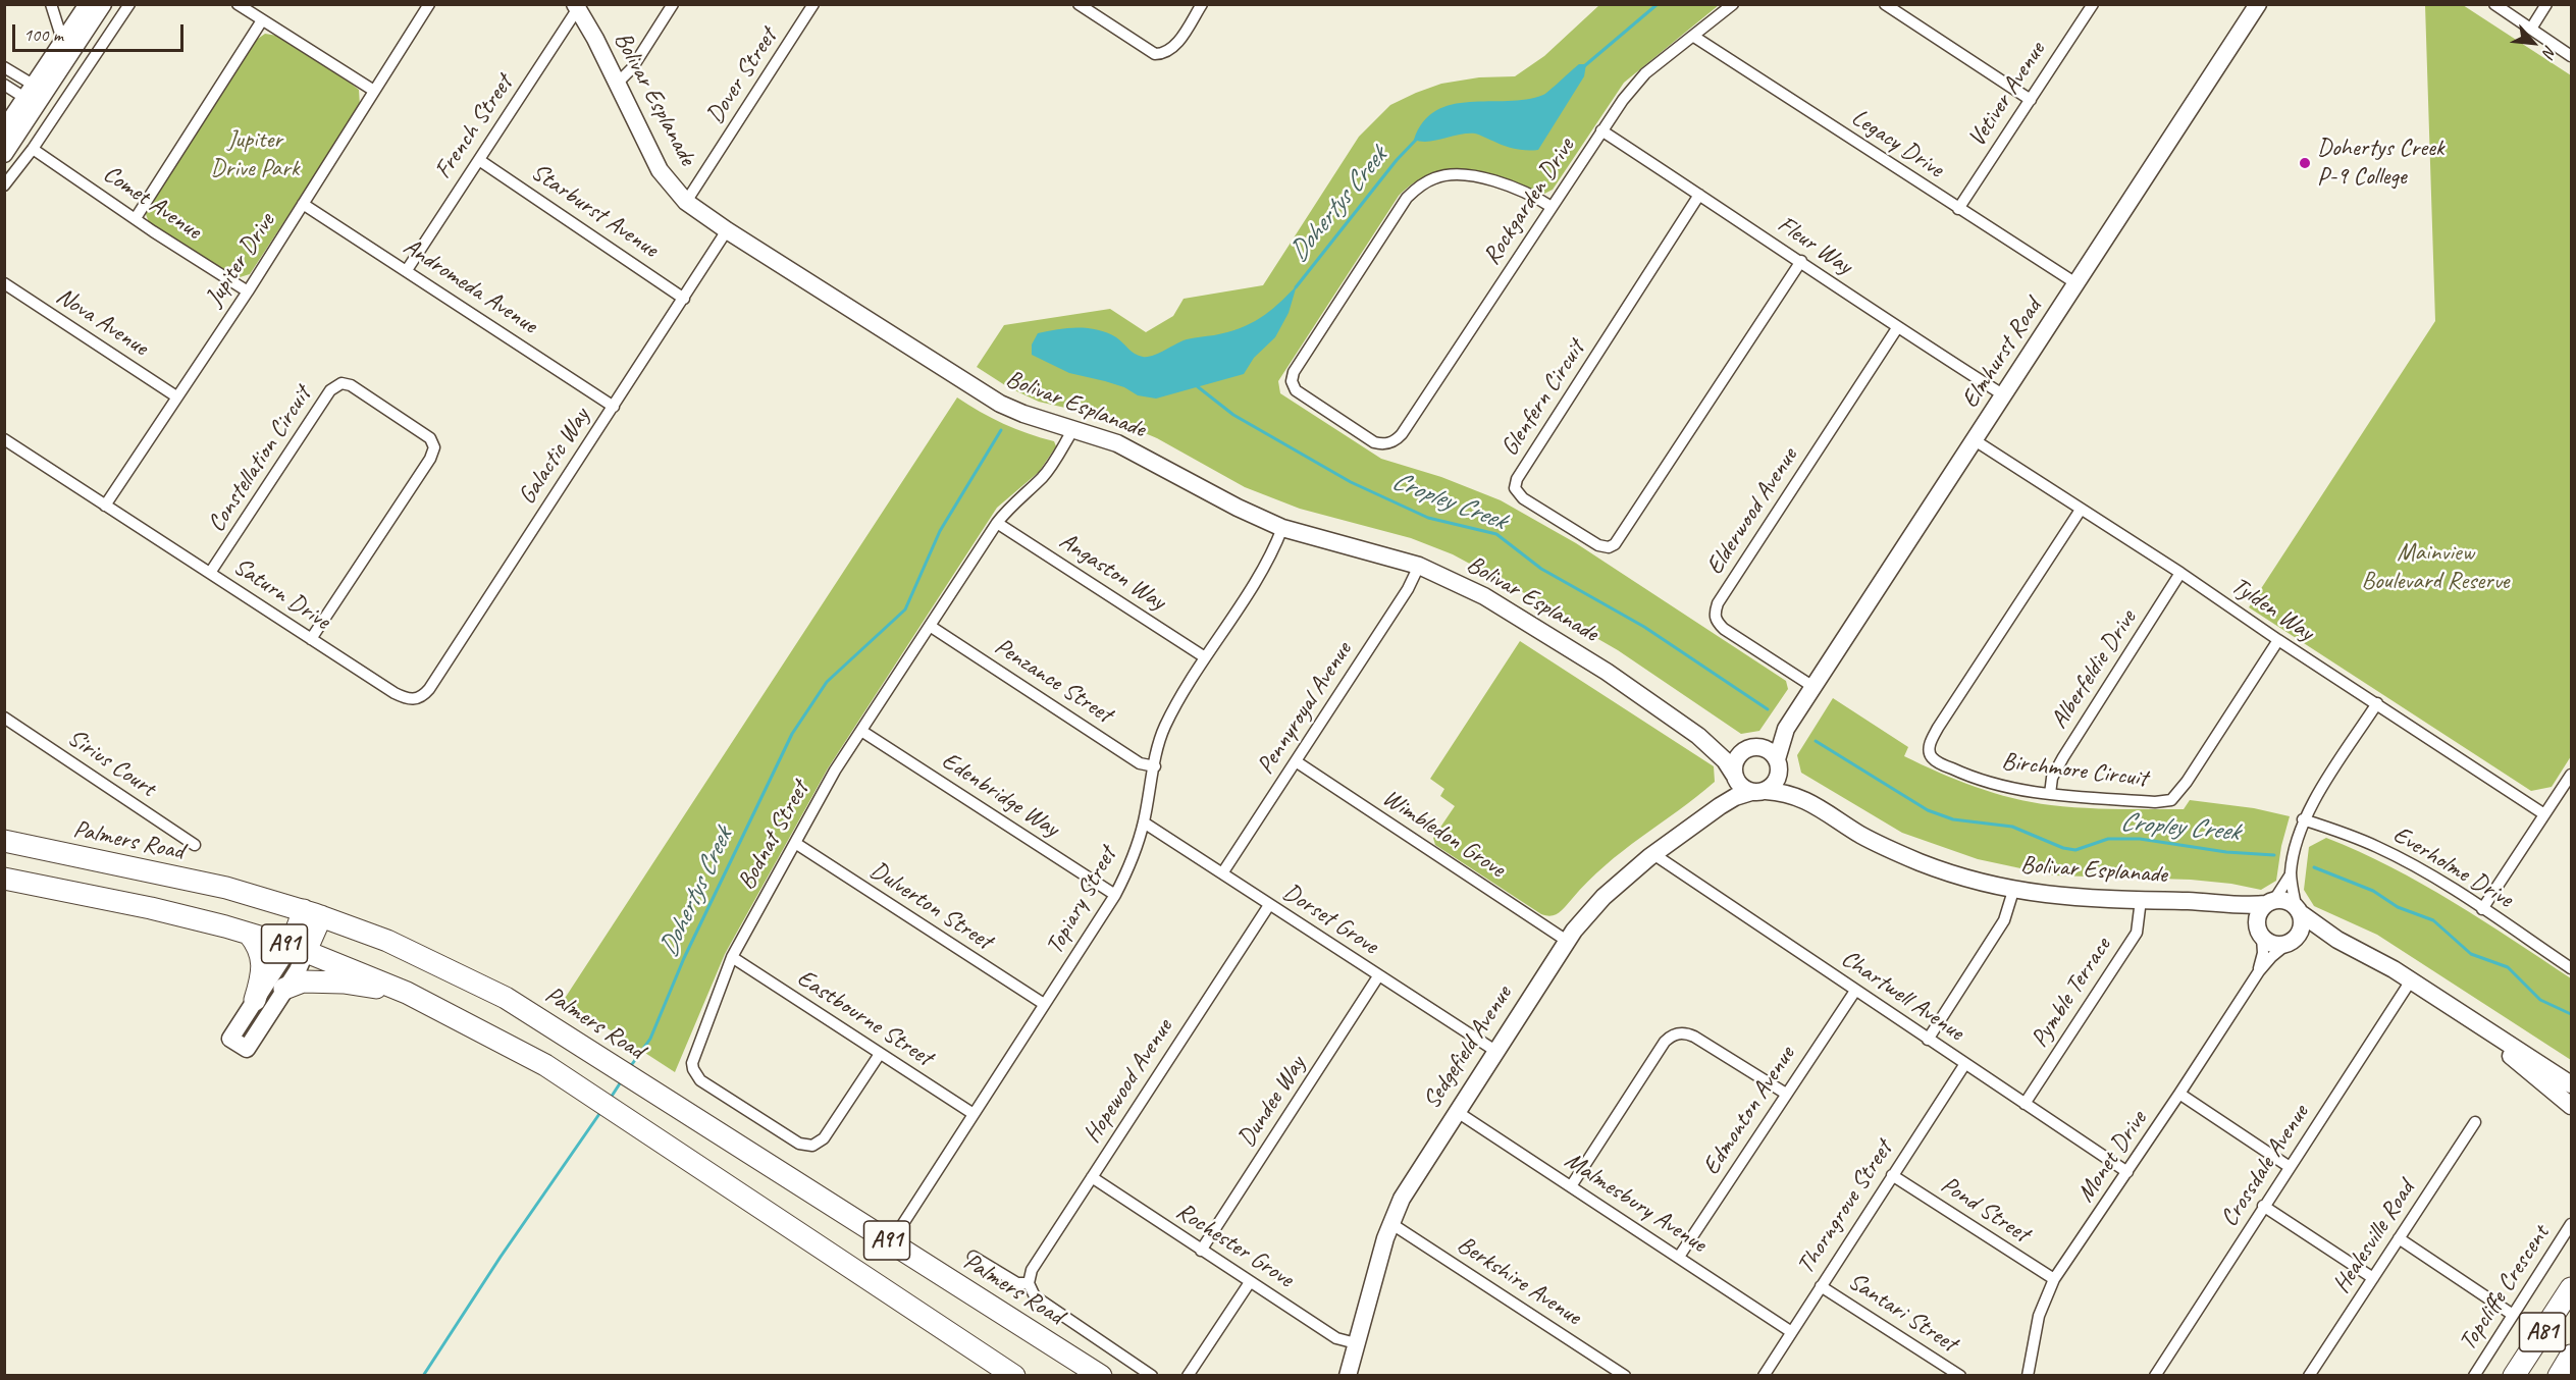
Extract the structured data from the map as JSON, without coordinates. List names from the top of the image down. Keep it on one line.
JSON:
{"streets":{"highway":["Palmers Road","A91","A81"],"street":["Dover Street","Vetiver Avenue","Bolivar Esplanade","French Street","Legacy Drive","Rockgarden Drive","Comet Avenue","Starburst Avenue","Fleur Way","Jupiter Drive","Andromeda Avenue","Nova Avenue","Elmhurst Road","Glenfern Circuit","Galactic Way","Constellation Circuit","Elderwood Avenue","Angaston Way","Saturn Drive","Tylden Way","Alberfeldie Drive","Penzance Street","Pennyroyal Avenue","Sirius Court","Birchmore Circuit","Edenbridge Way","Wimbledon Grove","Bodnat Street","Everholme Drive","Topiary Street","Dulverton Street","Dorset Grove","Pymble Terrace","Chartwell Avenue","Eastbourne Street","Sedgefield Avenue","Hopewood Avenue","Dundee Way","Edmonton Avenue","Monet Drive","Crossdale Avenue","Malmesbury Avenue","Thorngrove Street","Pond Street","Healesville Road","Rochester Grove","Berkshire Avenue","Topcliffe Crescent","Santari Street"]},"crossings":[["Dover Street","Bolivar Esplanade"],["Vetiver Avenue","Legacy Drive"],["Bolivar Esplanade","French Street"],["Bolivar Esplanade","Elmhurst Road"],["Bolivar Esplanade","Galactic Way"],["Bolivar Esplanade","Pennyroyal Avenue"],["Bolivar Esplanade","Bodnat Street"],["Bolivar Esplanade","Topiary Street"],["Bolivar Esplanade","Pymble Terrace"],["Bolivar Esplanade","Sedgefield Avenue"],["Bolivar Esplanade","Monet Drive"],["French Street","Starburst Avenue"],["French Street","Andromeda Avenue"],["Legacy Drive","Rockgarden Drive"],["Legacy Drive","Elmhurst Road"],["Rockgarden Drive","Fleur Way"],["Comet Avenue","Jupiter Drive"],["Starburst Avenue","Galactic Way"],["Fleur Way","Elmhurst Road"],["Fleur Way","Glenfern Circuit"],["Fleur Way","Elderwood Avenue"],["Jupiter Drive","Andromeda Avenue"],["Jupiter Drive","Nova Avenue"],["Jupiter Drive","Saturn Drive"],["Andromeda Avenue","Galactic Way"],["Elmhurst Road","Elderwood Avenue"],["Elmhurst Road","Tylden Way"],["Elmhurst Road","Sedgefield Avenue"],["Galactic Way","Saturn Drive"],["Constellation Circuit","Saturn Drive"],["Angaston Way","Bodnat Street"],["Angaston Way","Topiary Street"],["Tylden Way","Alberfeldie Drive"],["Tylden Way","Birchmore Circuit"],["Alberfeldie Drive","Birchmore Circuit"],["Penzance Street","Bodnat Street"],["Penzance Street","Topiary Street"],["Pennyroyal Avenue","Wimbledon Grove"],["Pennyroyal Avenue","Dorset Grove"],["Edenbridge Way","Bodnat Street"],["Edenbridge Way","Topiary Street"],["Wimbledon Grove","Sedgefield Avenue"],["Bodnat Street","Dulverton Street"],["Bodnat Street","Eastbourne Street"],["Palmers Road","Topiary Street"],["Topiary Street","Dulverton Street"],["Topiary Street","Dorset Grove"],["Topiary Street","Eastbourne Street"],["Dorset Grove","Sedgefield Avenue"],["Dorset Grove","Hopewood Avenue"],["Dorset Grove","Dundee Way"],["Pymble Terrace","Chartwell Avenue"],["Chartwell Avenue","Sedgefield Avenue"],["Chartwell Avenue","Edmonton Avenue"],["Chartwell Avenue","Monet Drive"],["Chartwell Avenue","Thorngrove Street"],["Sedgefield Avenue","Malmesbury Avenue"],["Sedgefield Avenue","Rochester Grove"],["Sedgefield Avenue","Berkshire Avenue"],["Hopewood Avenue","Rochester Grove"],["Dundee Way","Rochester Grove"],["Edmonton Avenue","Malmesbury Avenue"],["Monet Drive","Pond Street"],["Malmesbury Avenue","Thorngrove Street"],["Thorngrove Street","Pond Street"],["Thorngrove Street","Santari Street"]],"water":["Dohertys Creek","Cropley Creek"],"parks":["Jupiter Drive Park","Mainview Boulevard Reserve"],"places":["Dohertys Creek P-9 College"],"scale_bar":"100 m","north":"bottom right"}
